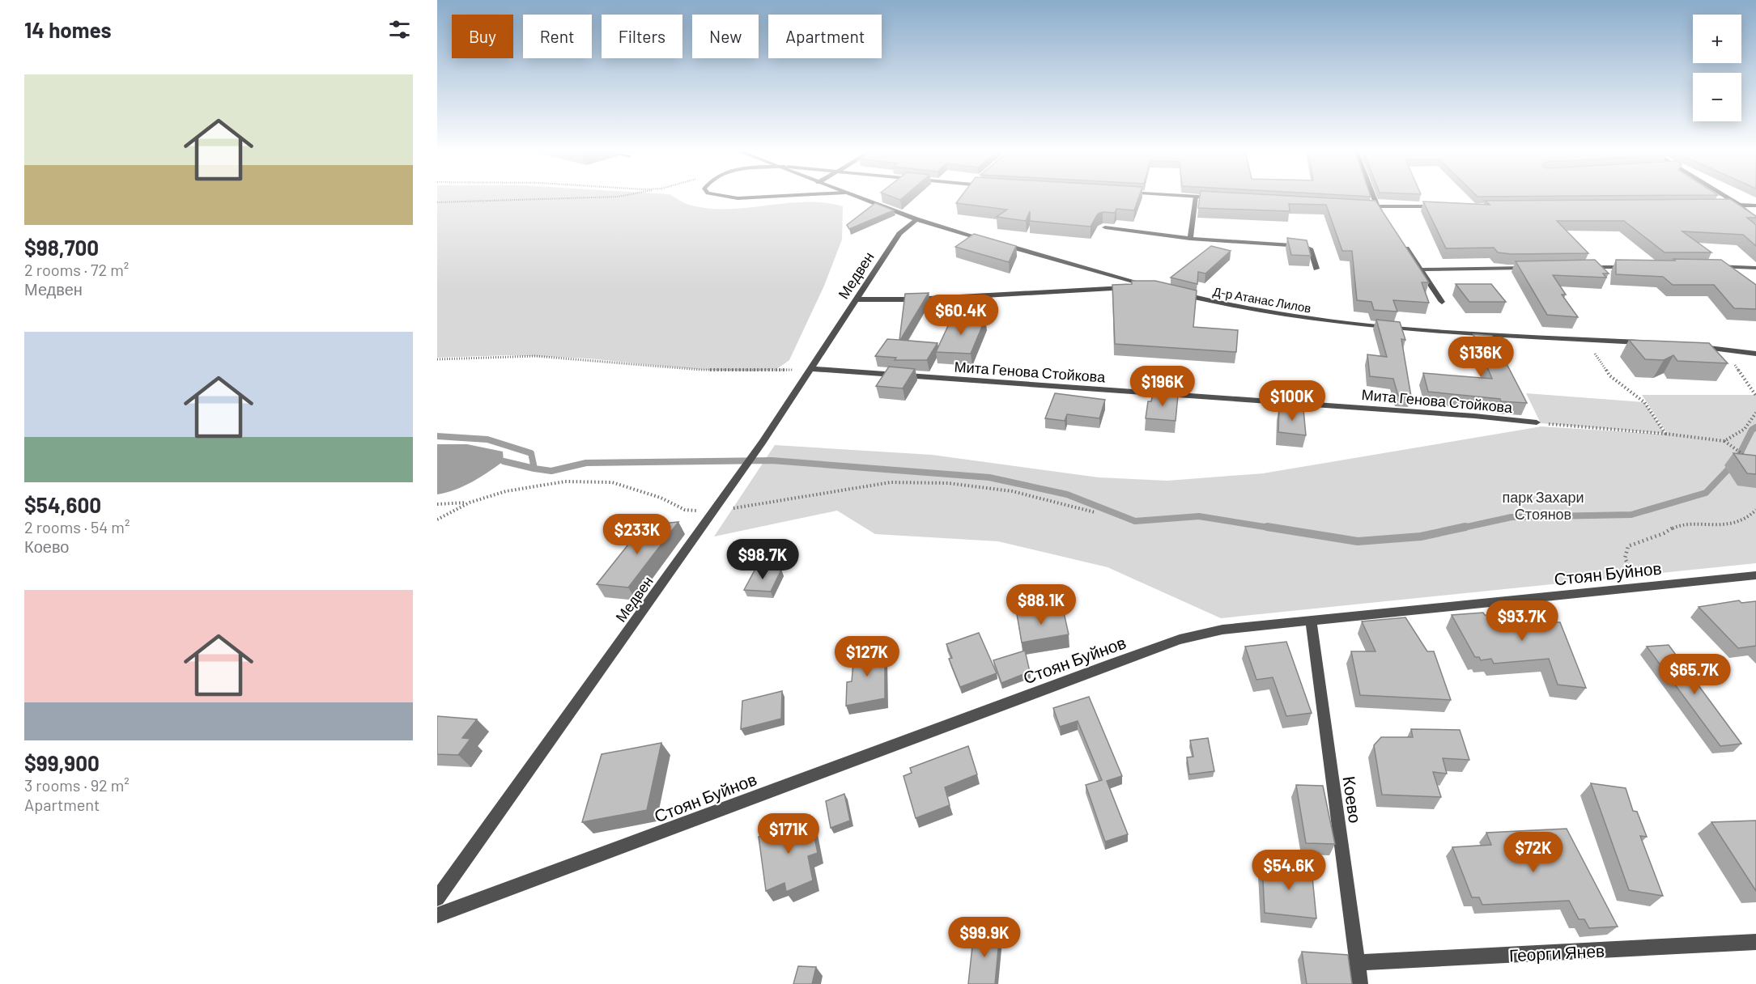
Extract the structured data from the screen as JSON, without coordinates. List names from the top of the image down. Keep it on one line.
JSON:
{"streets":{"street":["Медвен","Д-р Атанас Лилов","Мита Генова Стойкова","Стоян Буйнов","Коево","Георги Янев"]},"crossings":[["Медвен","Мита Генова Стойкова"],["Стоян Буйнов","Коево"],["Коево","Георги Янев"]],"parks":["парк Захари Стоянов"],"page":{"heading":"14 homes","map_buttons":["+","−"],"chip":["Buy","Rent","Filters","New","Apartment"],"list":[{"name":"$98,700","note":"2 rooms · 72 m² · Медвен"},{"name":"$54,600","note":"2 rooms · 54 m² · Коево"},{"name":"$99,900","note":"3 rooms · 92 m² · Apartment"}],"price":["$60.4K","$136K","$196K","$100K","$233K","$98.7K","$88.1K","$93.7K","$127K","$65.7K","$171K","$72K","$54.6K","$99.9K"]}}
